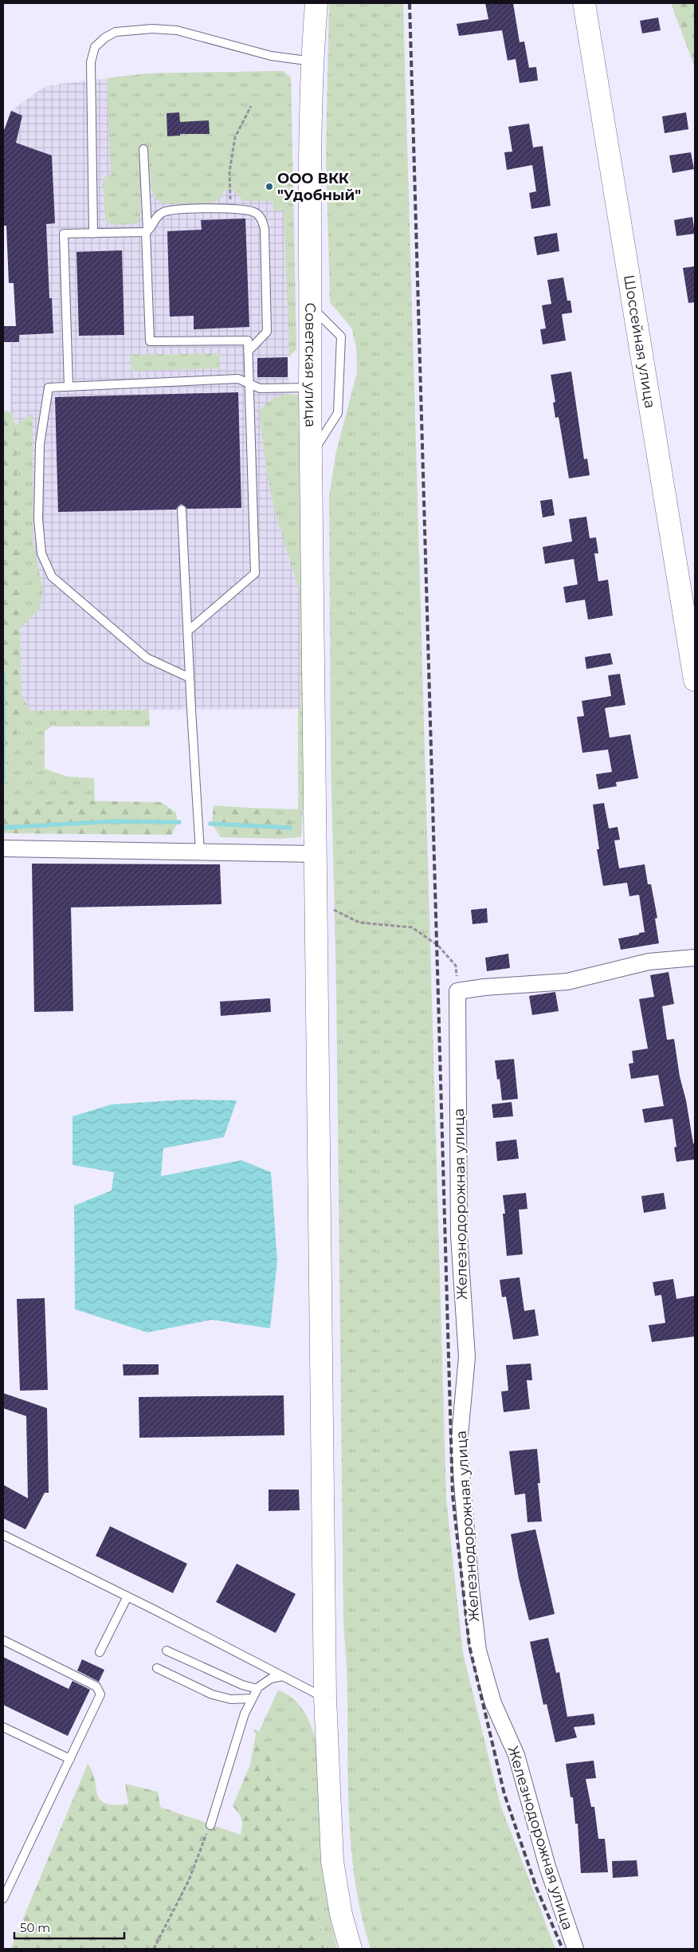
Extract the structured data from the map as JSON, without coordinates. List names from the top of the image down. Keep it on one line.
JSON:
{"streets":{"main road":["Шоссейная улица","Советская улица"],"street":["Железнодорожная улица"]},"places":["ООО ВКК \"Удобный\""],"scale_bar":"50 m"}
